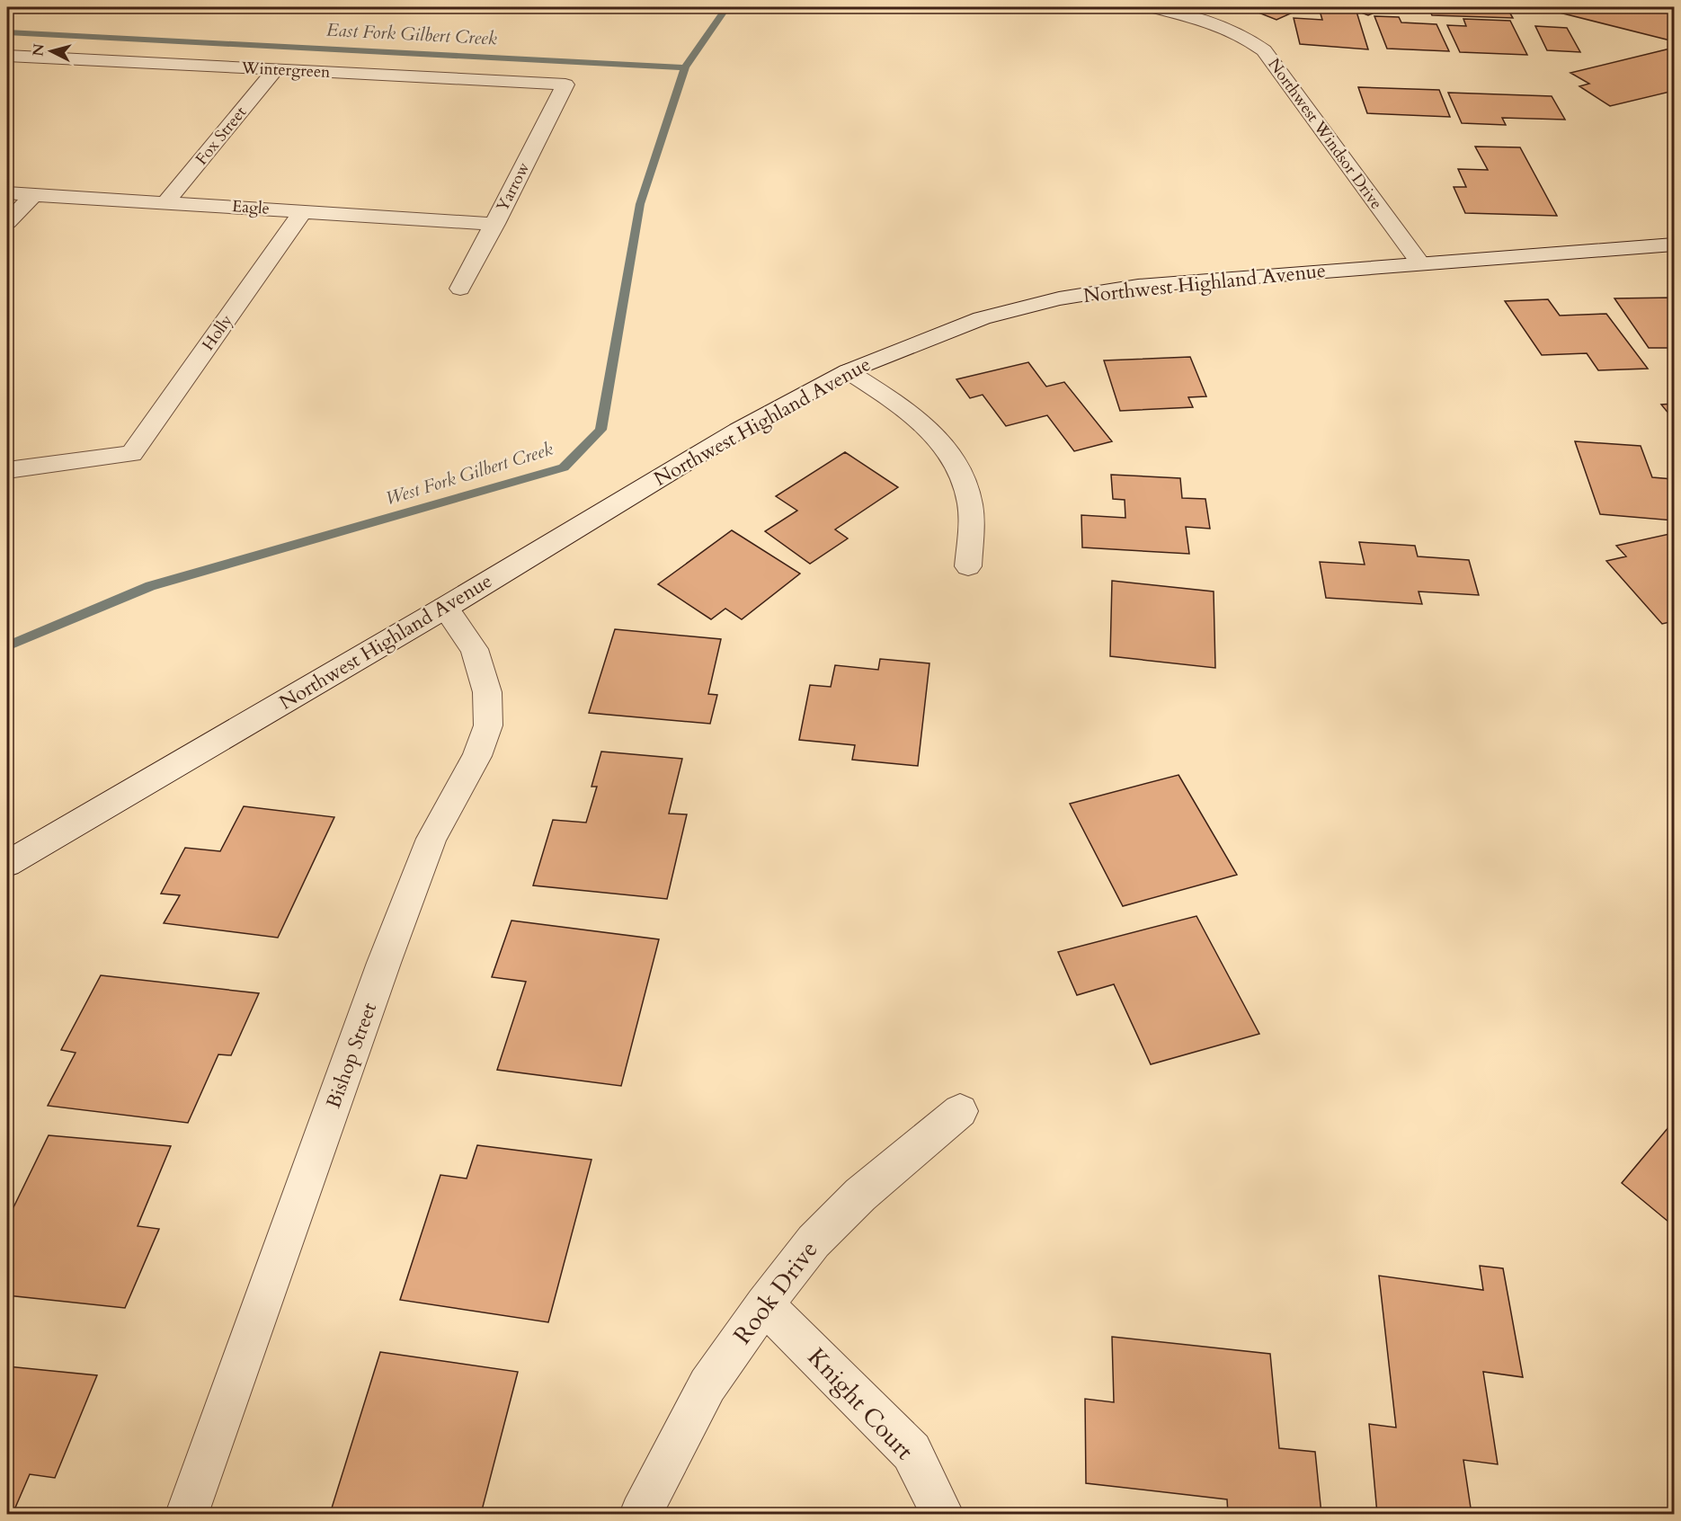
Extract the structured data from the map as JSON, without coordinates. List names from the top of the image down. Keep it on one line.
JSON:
{"streets":{"street":["Wintergreen","Northwest Windsor Drive","Fox Street","Yarrow","Eagle","Northwest Highland Avenue","Holly","Bishop Street","Rook Drive","Knight Court"]},"crossings":[["Wintergreen","Fox Street"],["Wintergreen","Yarrow"],["Northwest Windsor Drive","Northwest Highland Avenue"],["Fox Street","Eagle"],["Yarrow","Eagle"],["Eagle","Holly"],["Northwest Highland Avenue","Bishop Street"],["Rook Drive","Knight Court"]],"water":["East Fork Gilbert Creek","West Fork Gilbert Creek"],"north":"left"}
